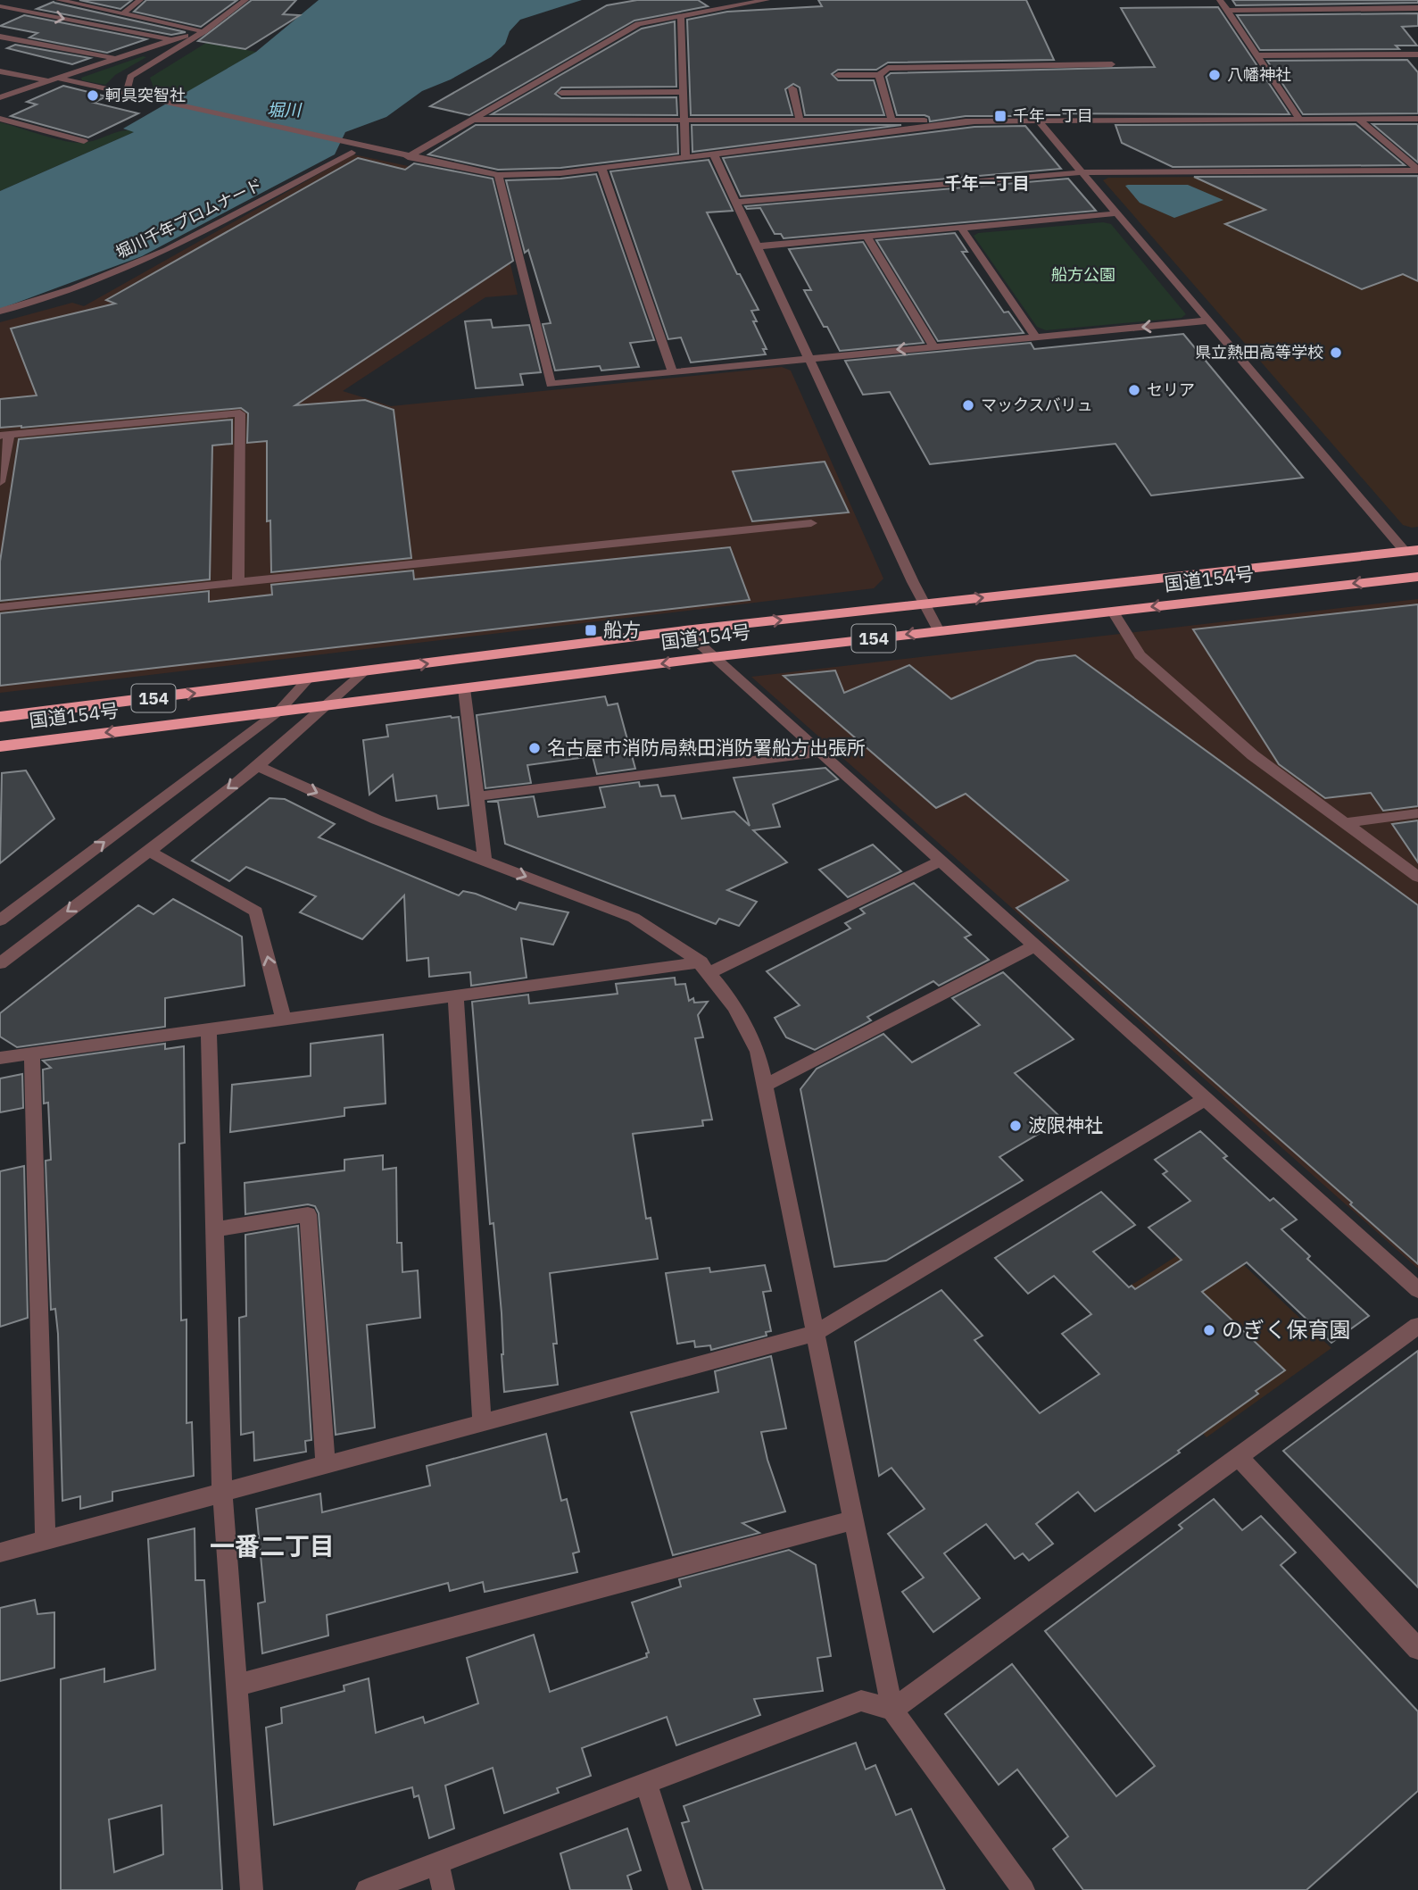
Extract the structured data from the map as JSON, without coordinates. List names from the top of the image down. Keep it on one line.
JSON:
{"streets":{"highway":["国道154号","154"],"street":["堀川千年プロムナード"]},"districts":["千年一丁目","一番二丁目"],"water":["堀川"],"parks":["船方公園"],"places":{"other":["八幡神社","軻具突智社","県立熱田高等学校","セリア","マックスバリュ","名古屋市消防局熱田消防署船方出張所","波限神社","のぎく保育園"],"transit":["千年一丁目","船方"]}}
